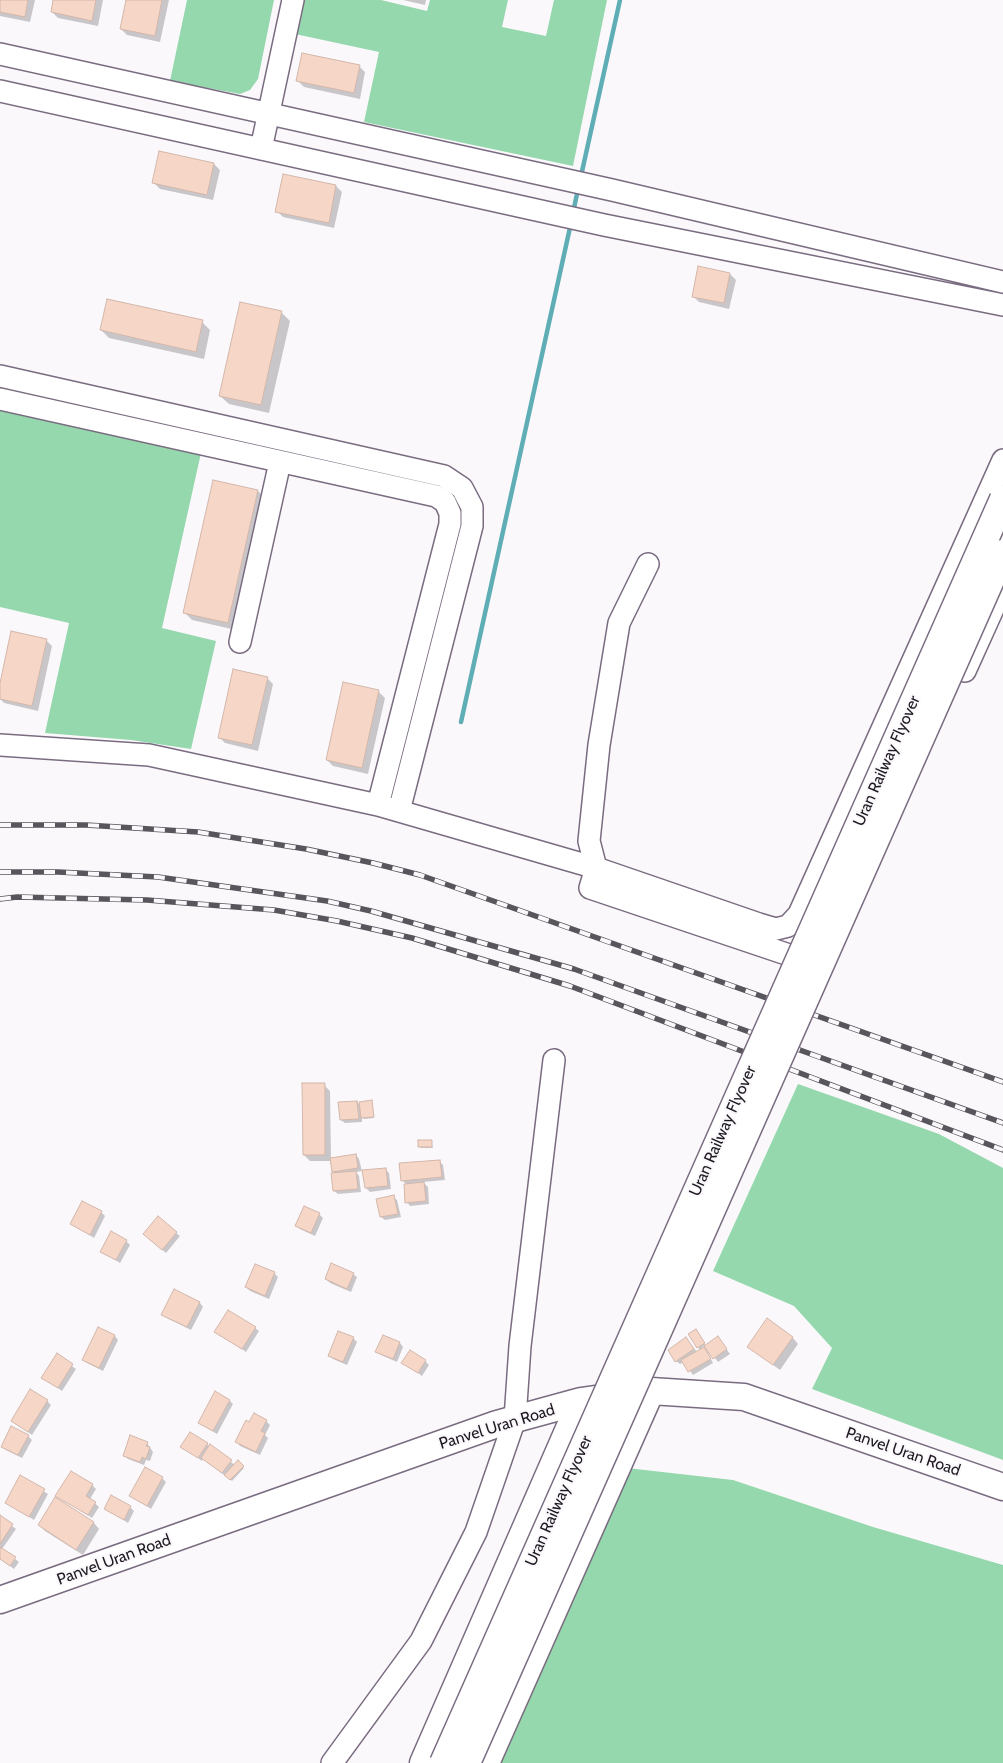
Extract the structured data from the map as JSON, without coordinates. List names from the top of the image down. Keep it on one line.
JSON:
{"streets":{"main road":["Uran Railway Flyover","Panvel Uran Road"]}}
